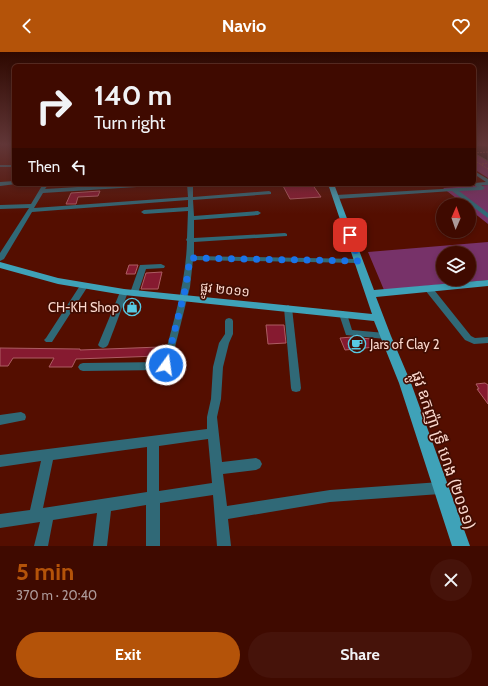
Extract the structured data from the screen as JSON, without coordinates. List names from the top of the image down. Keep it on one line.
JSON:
{"streets":{"main road":["ផ្លូវ ២០១១","ផ្លូវ ឧកញ៉ា ទ្រី ហេង (២០១១)"]},"crossings":[["ផ្លូវ ២០១១","ផ្លូវ ឧកញ៉ា ទ្រី ហេង (២០១១)"]],"places":{"shop":["CH-KH Shop"],"cafe":["Jars of Clay 2"]},"north":"top","page":{"header":"Navio","turn":["140 m","Turn right"],"then":"Then","heading":["5 min","370 m · 20:40"],"buttons":["Exit","Share"]}}
